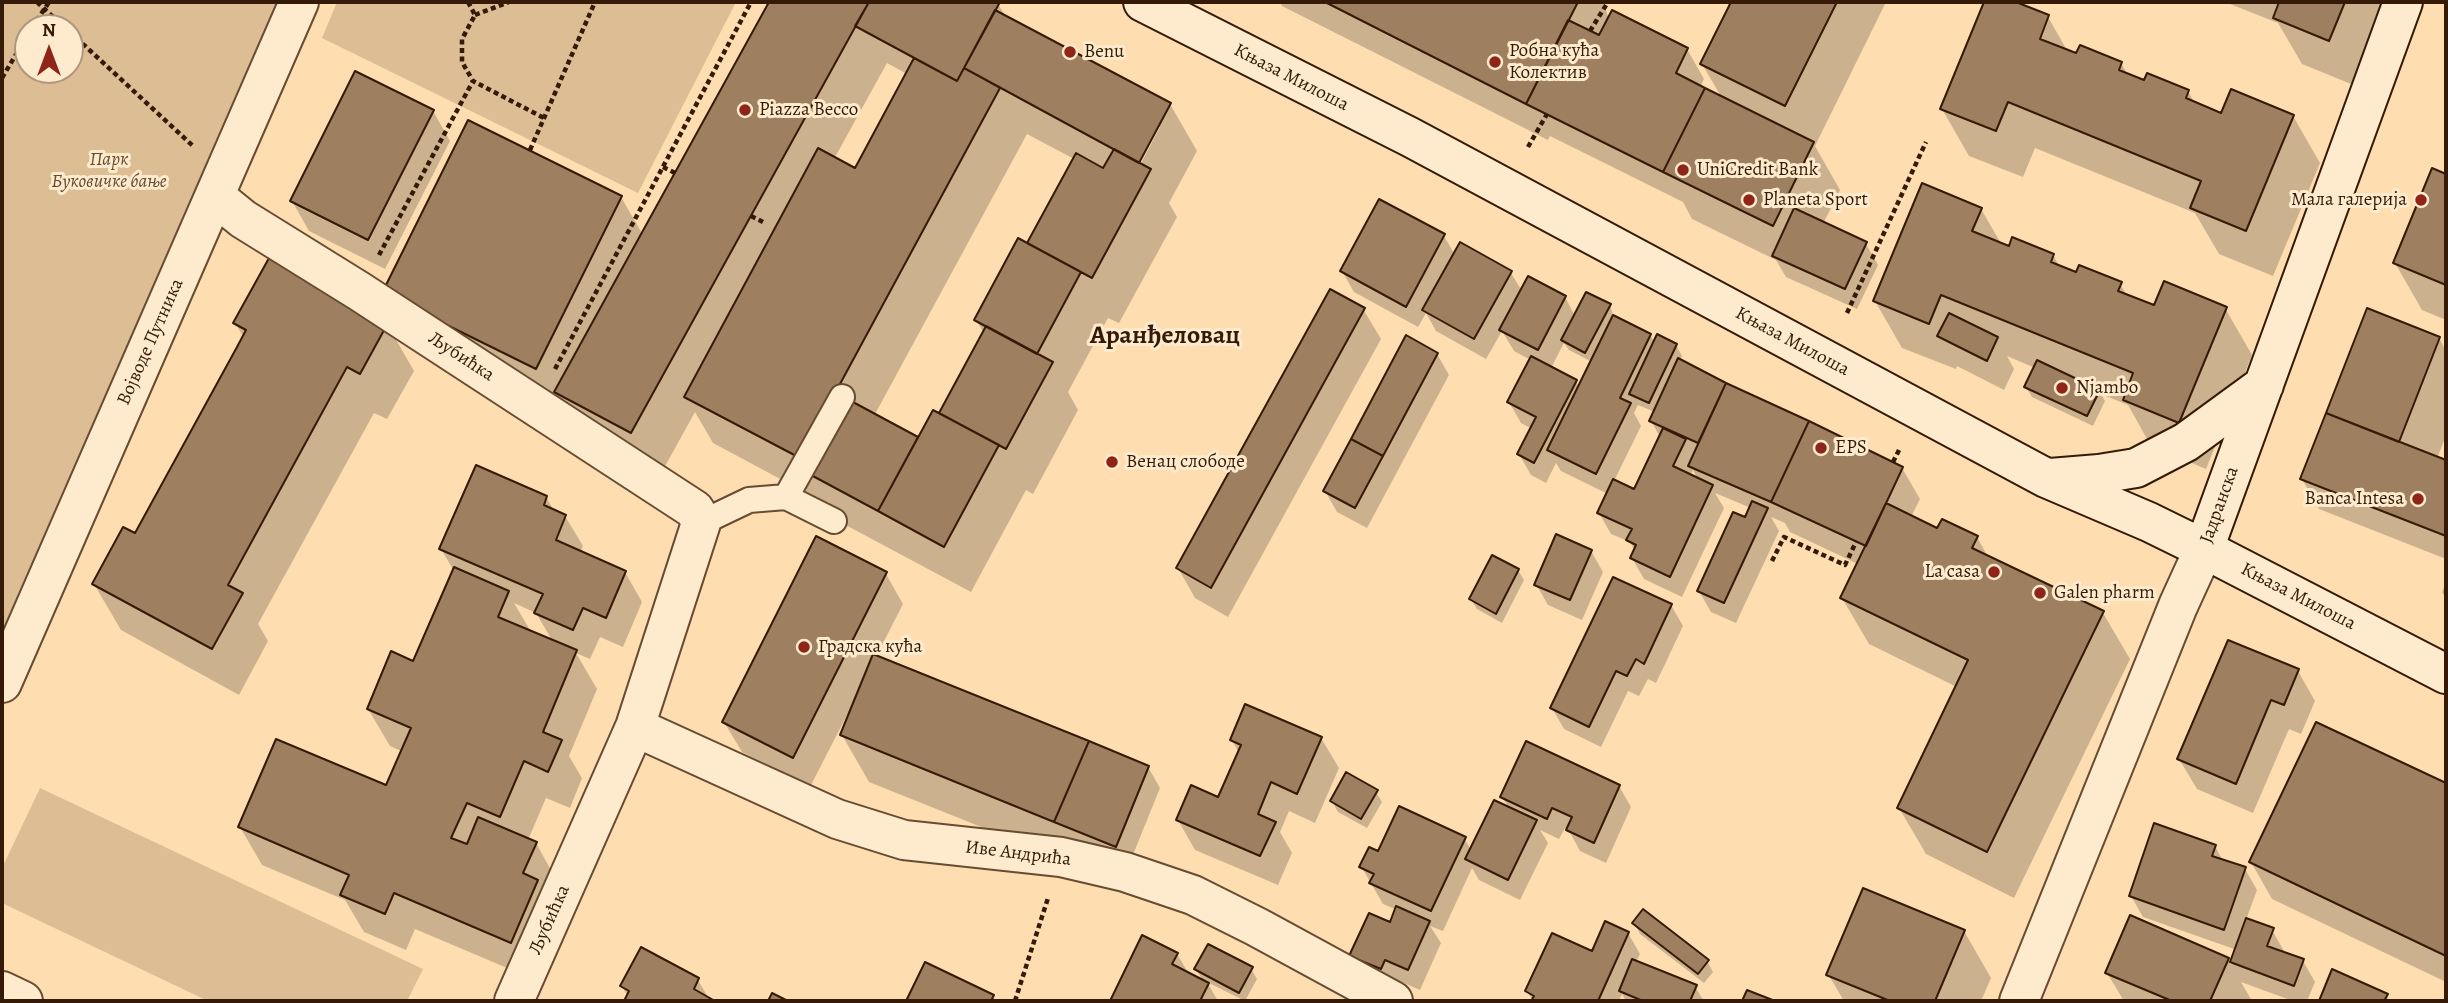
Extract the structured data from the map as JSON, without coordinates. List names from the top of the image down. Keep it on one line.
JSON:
{"streets":{"street":["Књаза Милоша","Војводе Путника","Љубићка","Јадранска","Иве Андрића"]},"crossings":[["Књаза Милоша","Јадранска"],["Војводе Путника","Љубићка"],["Љубићка","Иве Андрића"]],"districts":["Аранђеловац"],"parks":["Парк Буковичке бање"],"places":["Benu","Робна кућа Колектив","Piazza Becco","UniCredit Bank","Planeta Sport","Мала галерија","Njambo","EPS","Венац слободе","Banca Intesa","La casa","Galen pharm","Градска кућа"],"north":"top"}
